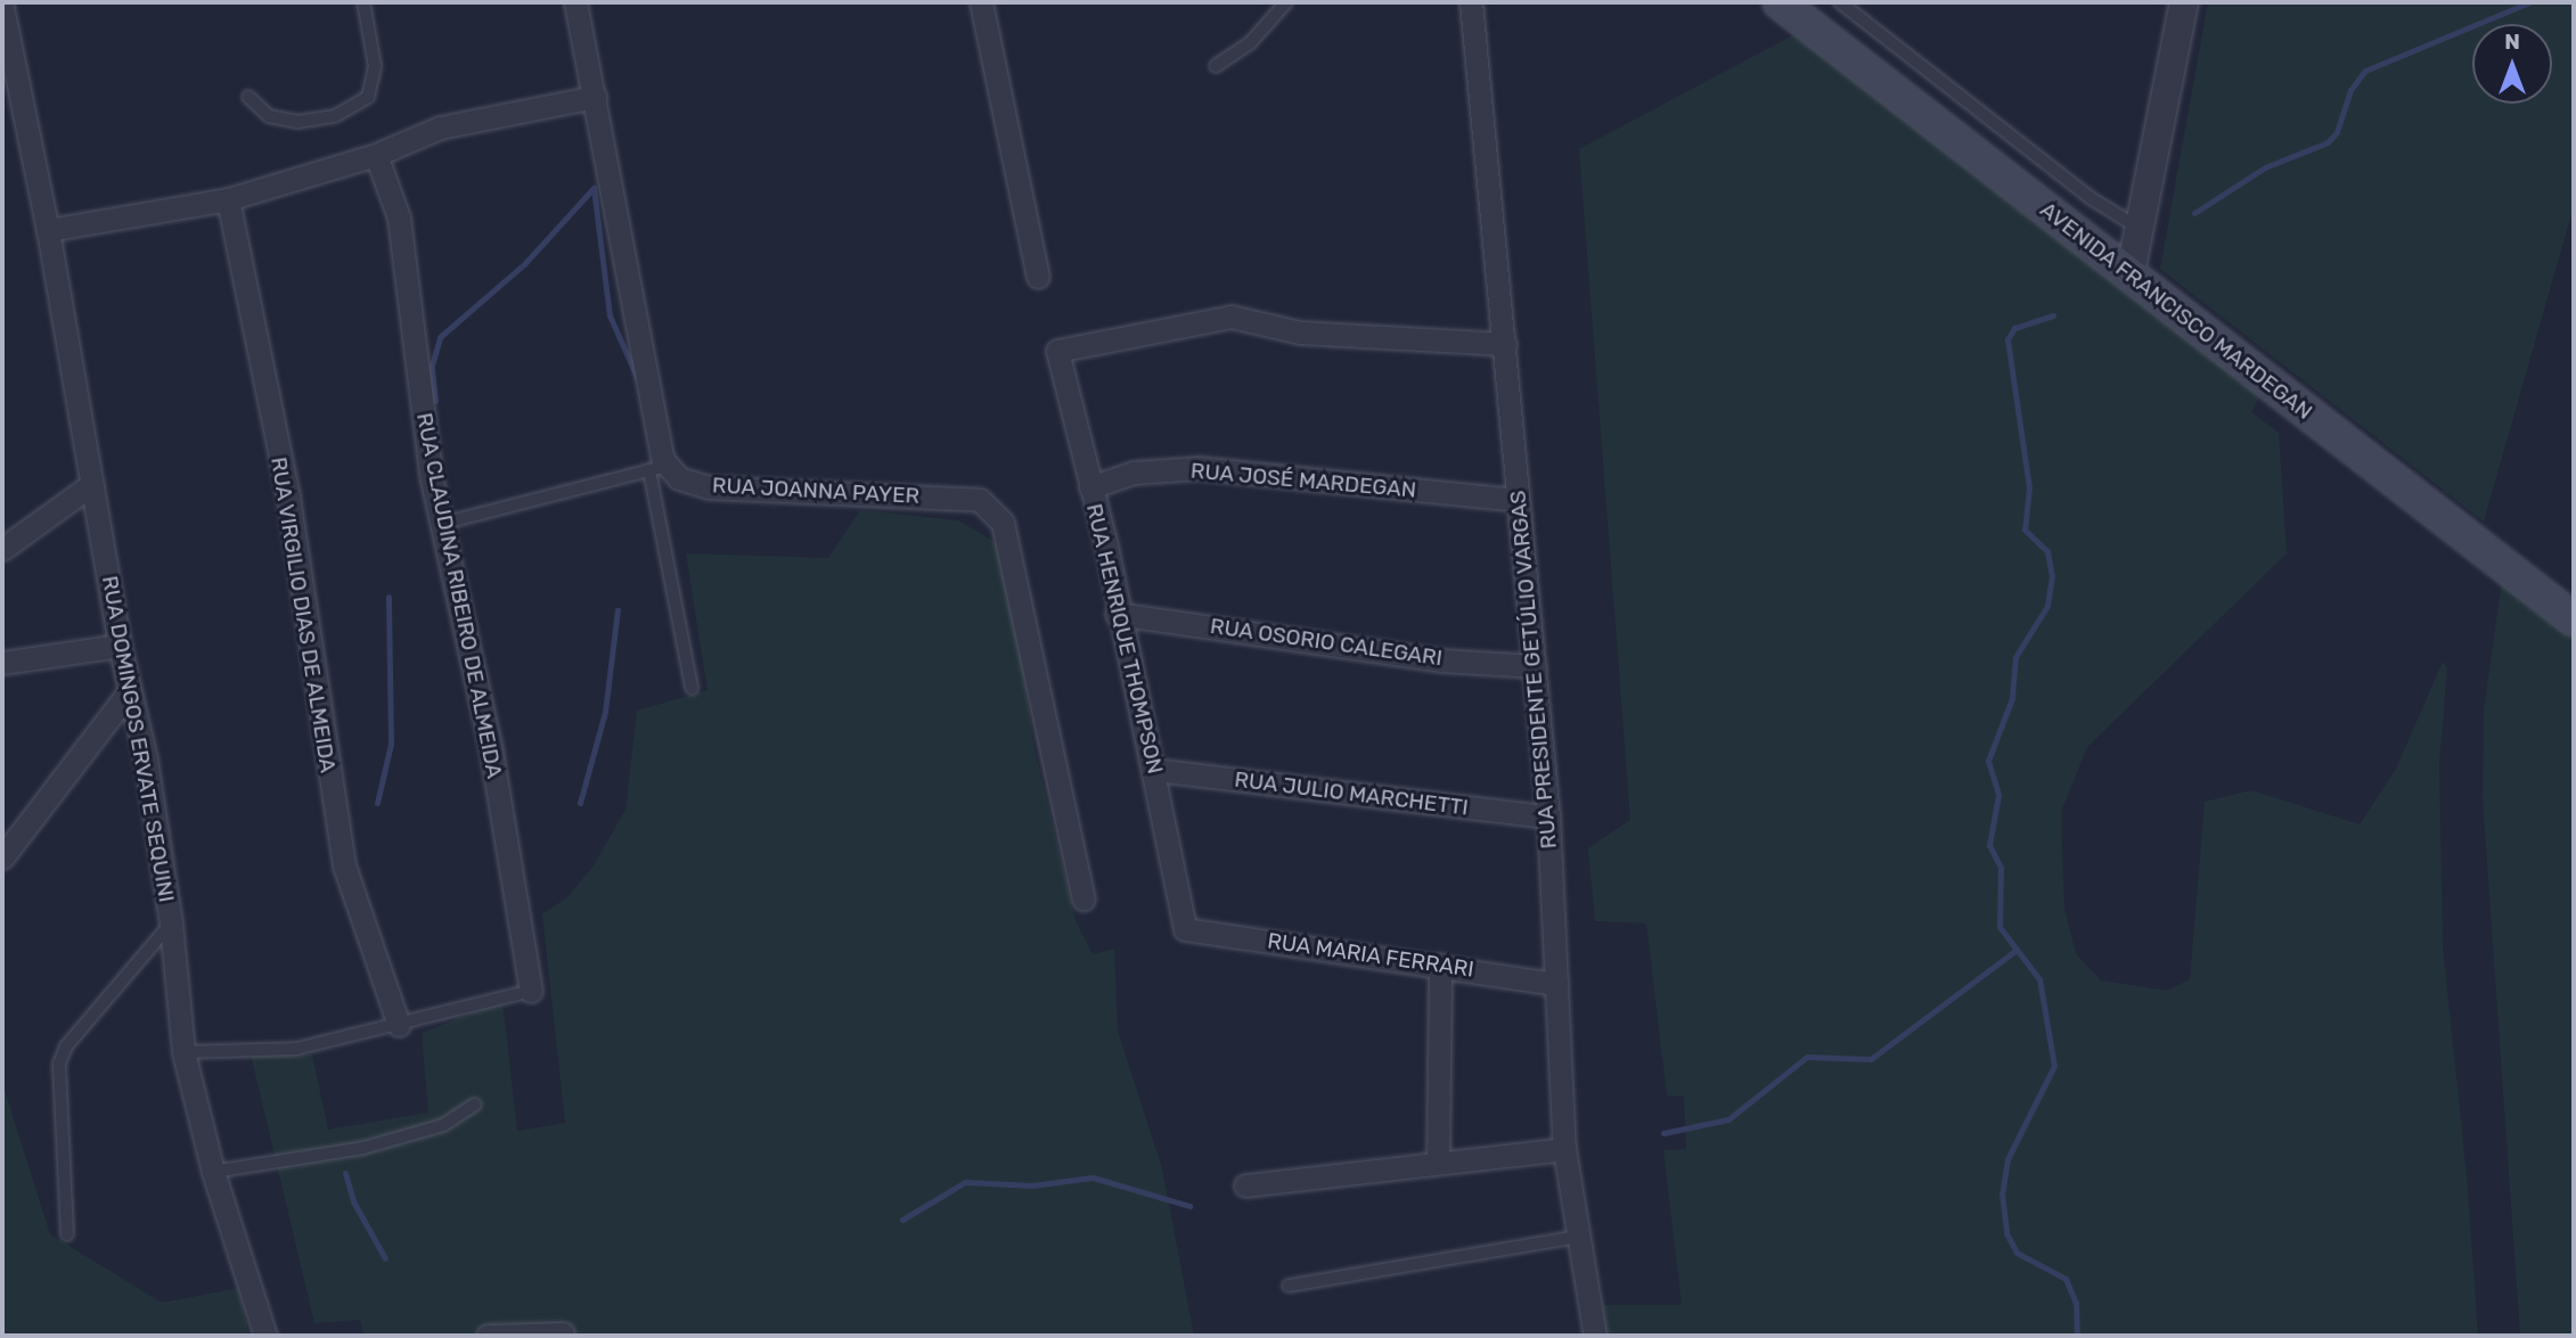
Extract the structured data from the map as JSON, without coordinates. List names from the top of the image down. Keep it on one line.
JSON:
{"streets":{"main road":["AVENIDA FRANCISCO MARDEGAN"],"street":["RUA JOSÉ MARDEGAN","RUA JOANNA PAYER","RUA CLAUDINA RIBEIRO DE ALMEIDA","RUA VIRGILIO DIAS DE ALMEIDA","RUA HENRIQUE THOMPSON","RUA OSORIO CALEGARI","RUA PRESIDENTE GETÚLIO VARGAS","RUA DOMINGOS ERVATE SEQUINI","RUA JULIO MARCHETTI","RUA MARIA FERRARI"]},"crossings":[["RUA JOSÉ MARDEGAN","RUA HENRIQUE THOMPSON"],["RUA JOSÉ MARDEGAN","RUA PRESIDENTE GETÚLIO VARGAS"],["RUA HENRIQUE THOMPSON","RUA OSORIO CALEGARI"],["RUA HENRIQUE THOMPSON","RUA PRESIDENTE GETÚLIO VARGAS"],["RUA HENRIQUE THOMPSON","RUA JULIO MARCHETTI"],["RUA HENRIQUE THOMPSON","RUA MARIA FERRARI"],["RUA OSORIO CALEGARI","RUA PRESIDENTE GETÚLIO VARGAS"],["RUA PRESIDENTE GETÚLIO VARGAS","RUA JULIO MARCHETTI"],["RUA PRESIDENTE GETÚLIO VARGAS","RUA MARIA FERRARI"]],"north":"top"}
